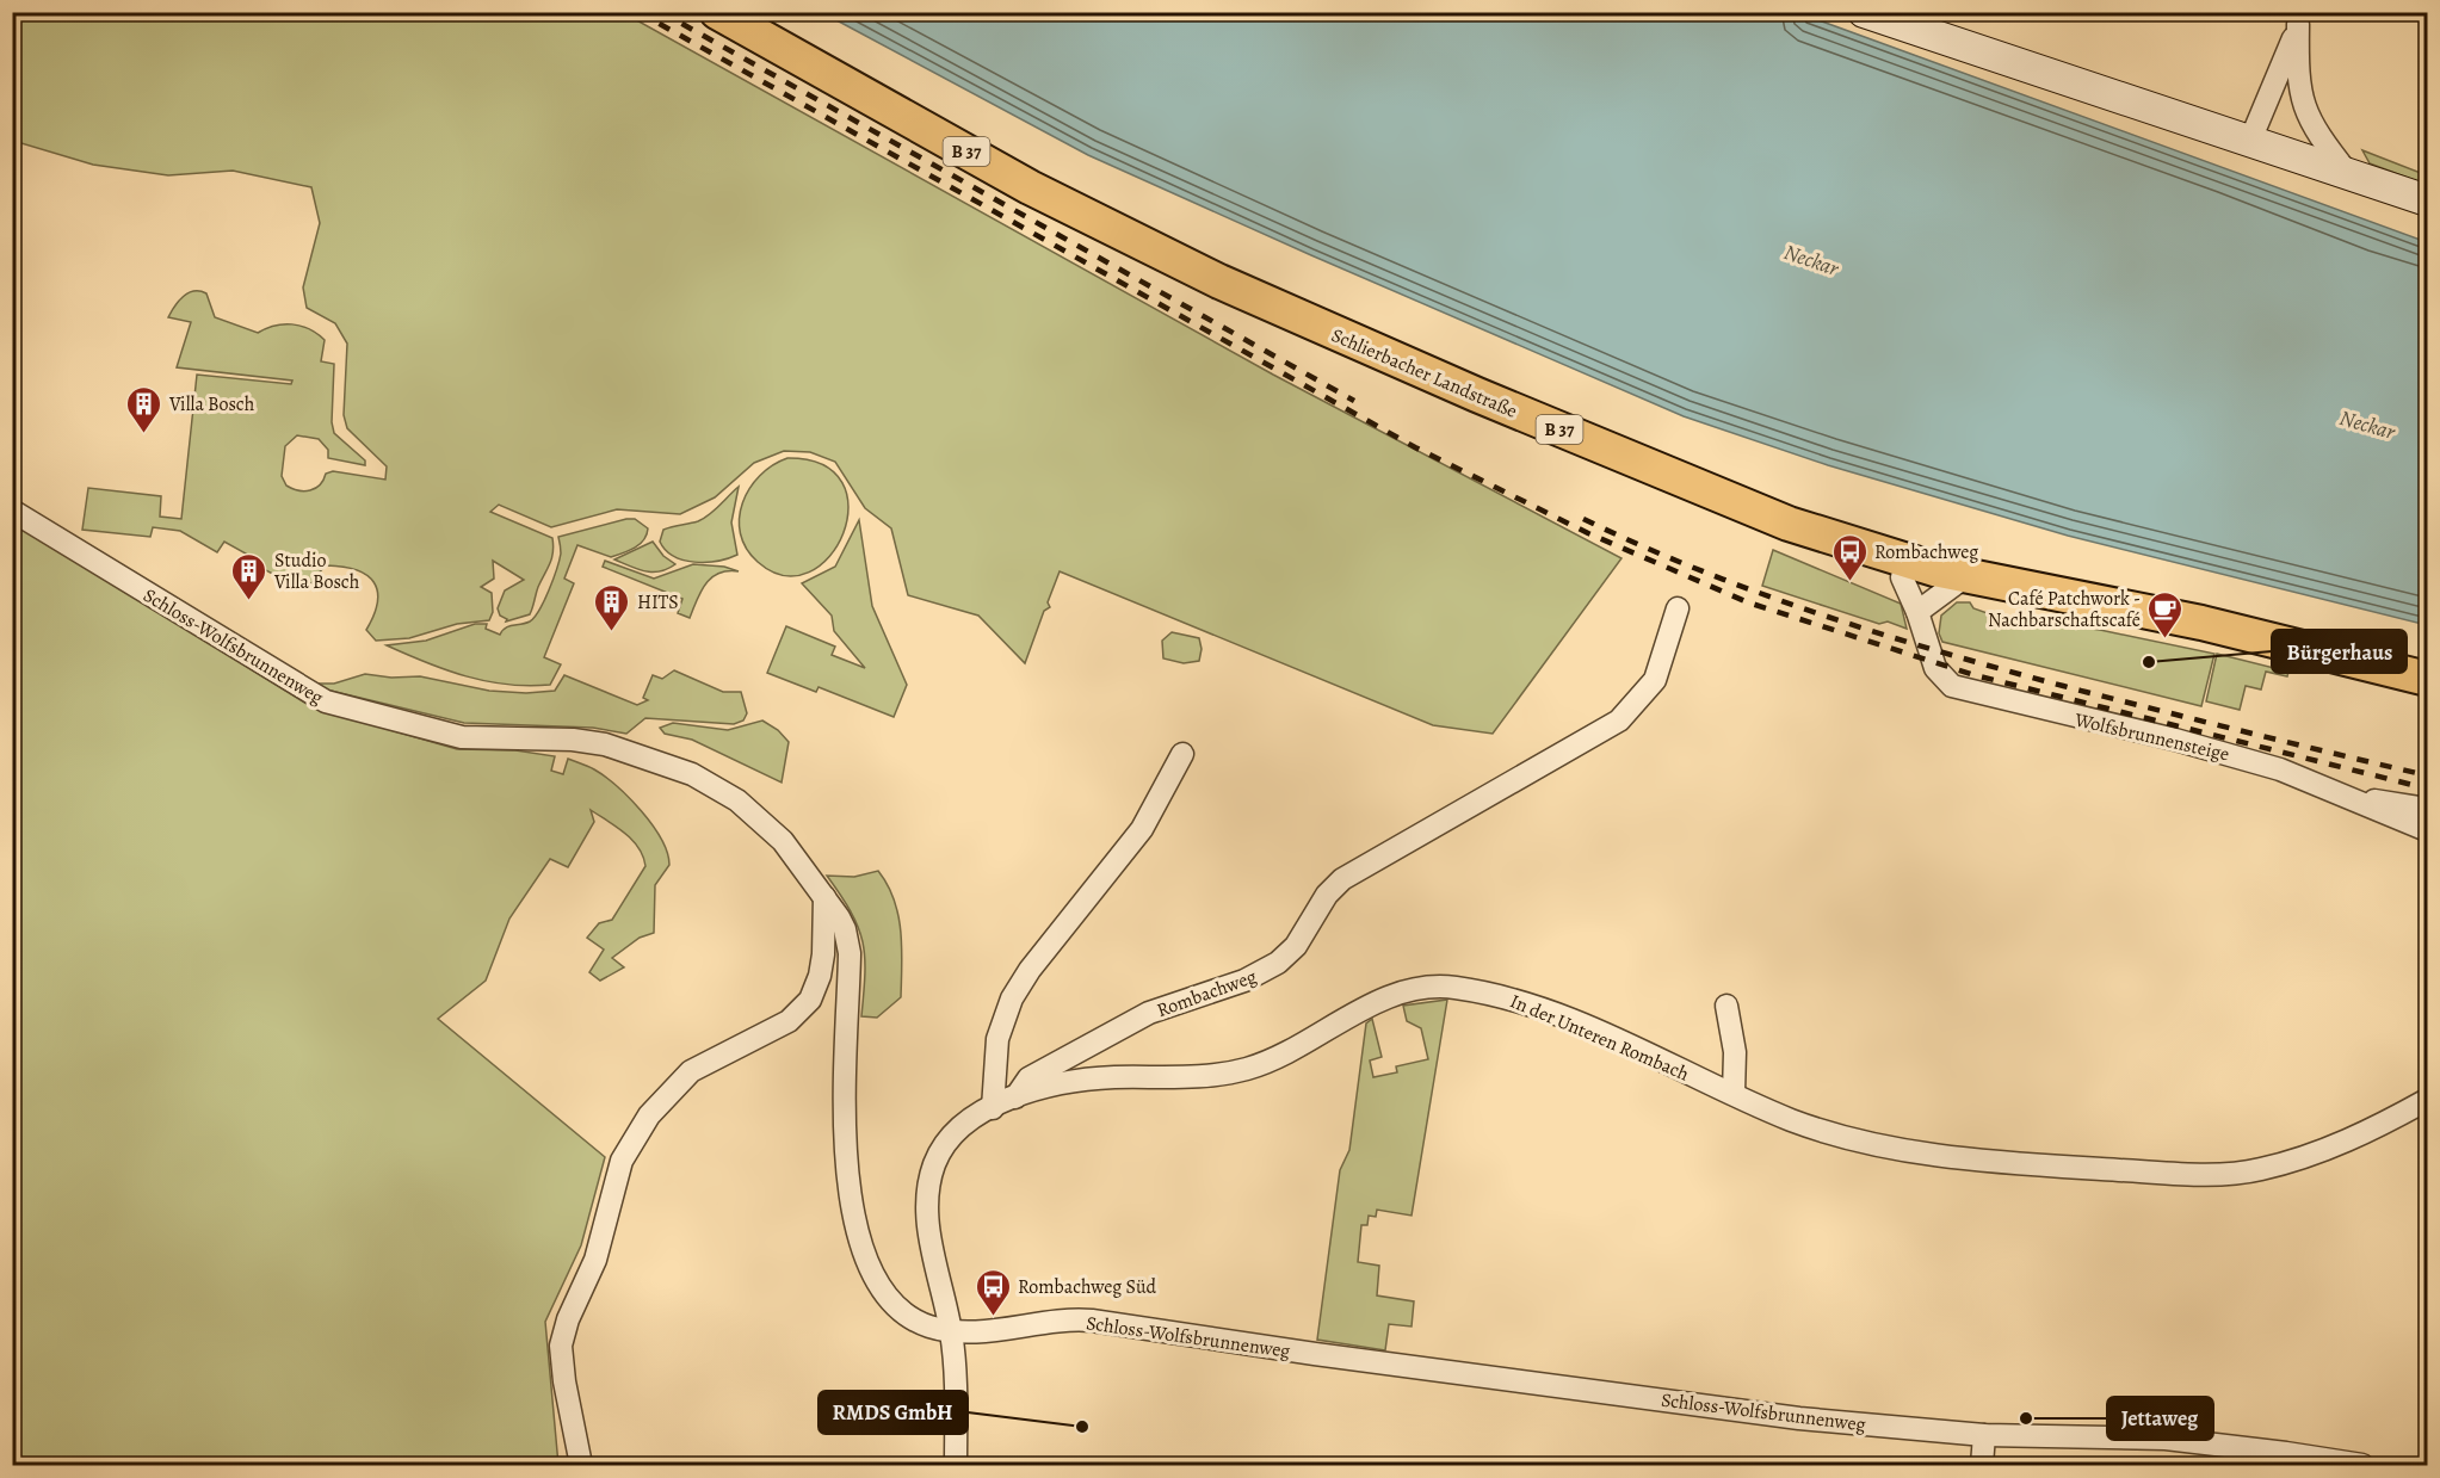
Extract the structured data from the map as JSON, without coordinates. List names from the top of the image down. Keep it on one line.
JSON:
{"streets":{"main road":["B 37","Schlierbacher Landstraße"],"street":["Schloss-Wolfsbrunnenweg","Wolfsbrunnensteige","Rombachweg","In der Unteren Rombach"]},"crossings":[["Schlierbacher Landstraße","Wolfsbrunnensteige"],["Schloss-Wolfsbrunnenweg","Rombachweg"],["Rombachweg","In der Unteren Rombach"]],"water":["Neckar"],"places":{"building":["Villa Bosch","Studio Villa Bosch","HITS"],"bus stop":["Rombachweg","Rombachweg Süd"],"cafe":["Café Patchwork - Nachbarschaftscafé"],"other":["Bürgerhaus","Jettaweg","RMDS GmbH"]}}
